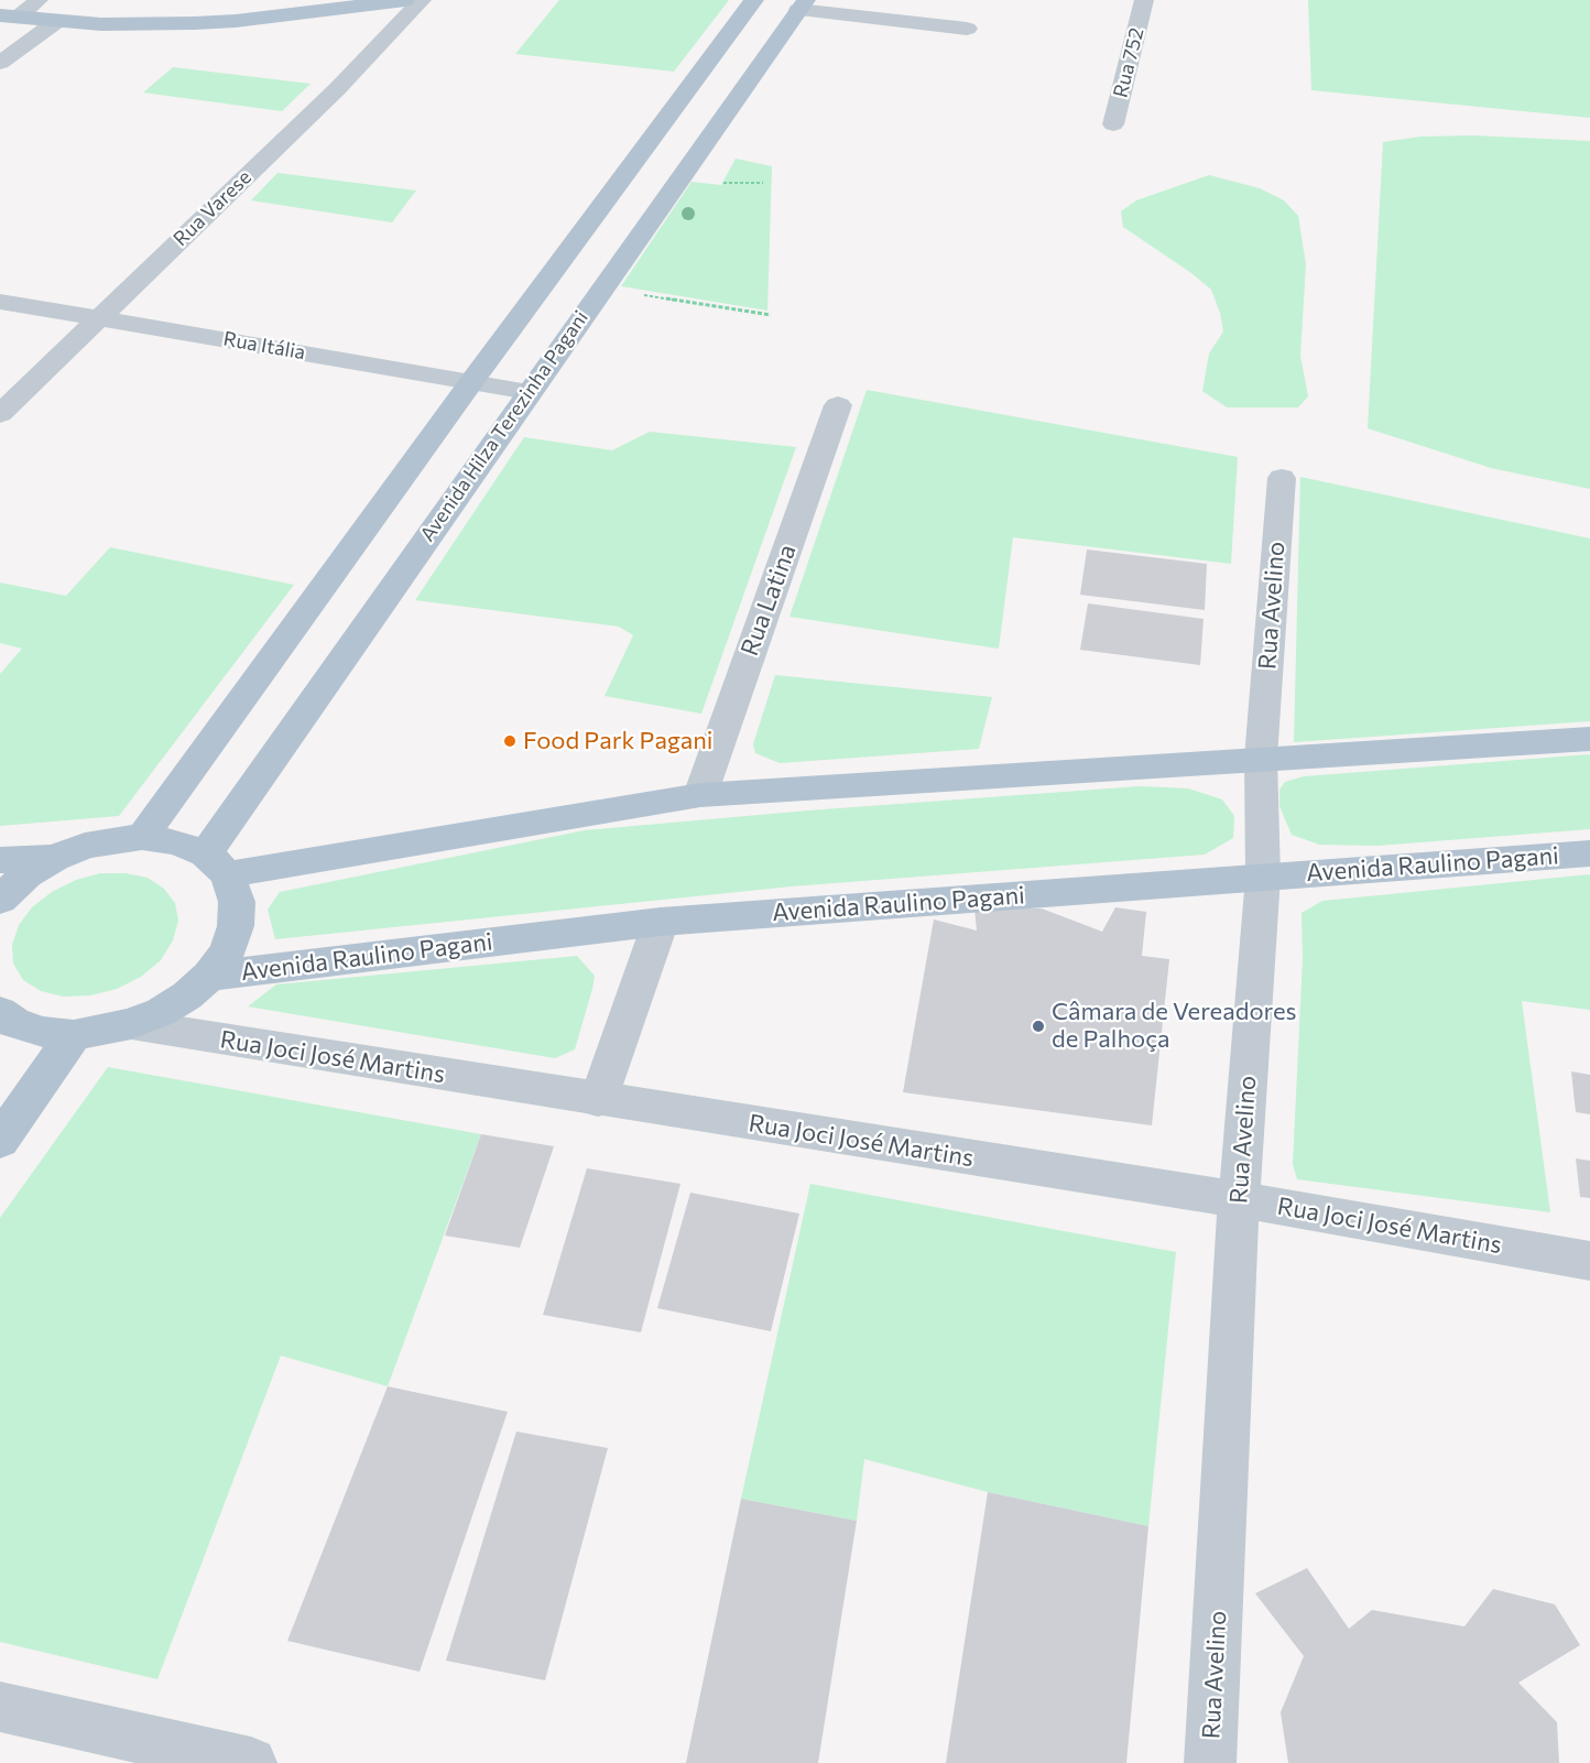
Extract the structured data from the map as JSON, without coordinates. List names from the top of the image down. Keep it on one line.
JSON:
{"streets":{"main road":["Avenida Hilza Terezinha Pagani","Avenida Raulino Pagani"],"street":["Rua 752","Rua Varese","Rua Itália","Rua Latina","Rua Avelino","Rua Joci José Martins"]},"crossings":[["Rua Varese","Rua Itália"],["Rua Itália","Avenida Hilza Terezinha Pagani"],["Rua Avelino","Avenida Raulino Pagani"],["Rua Avelino","Rua Joci José Martins"]],"places":["Food Park Pagani","Câmara de Vereadores de Palhoça"]}
